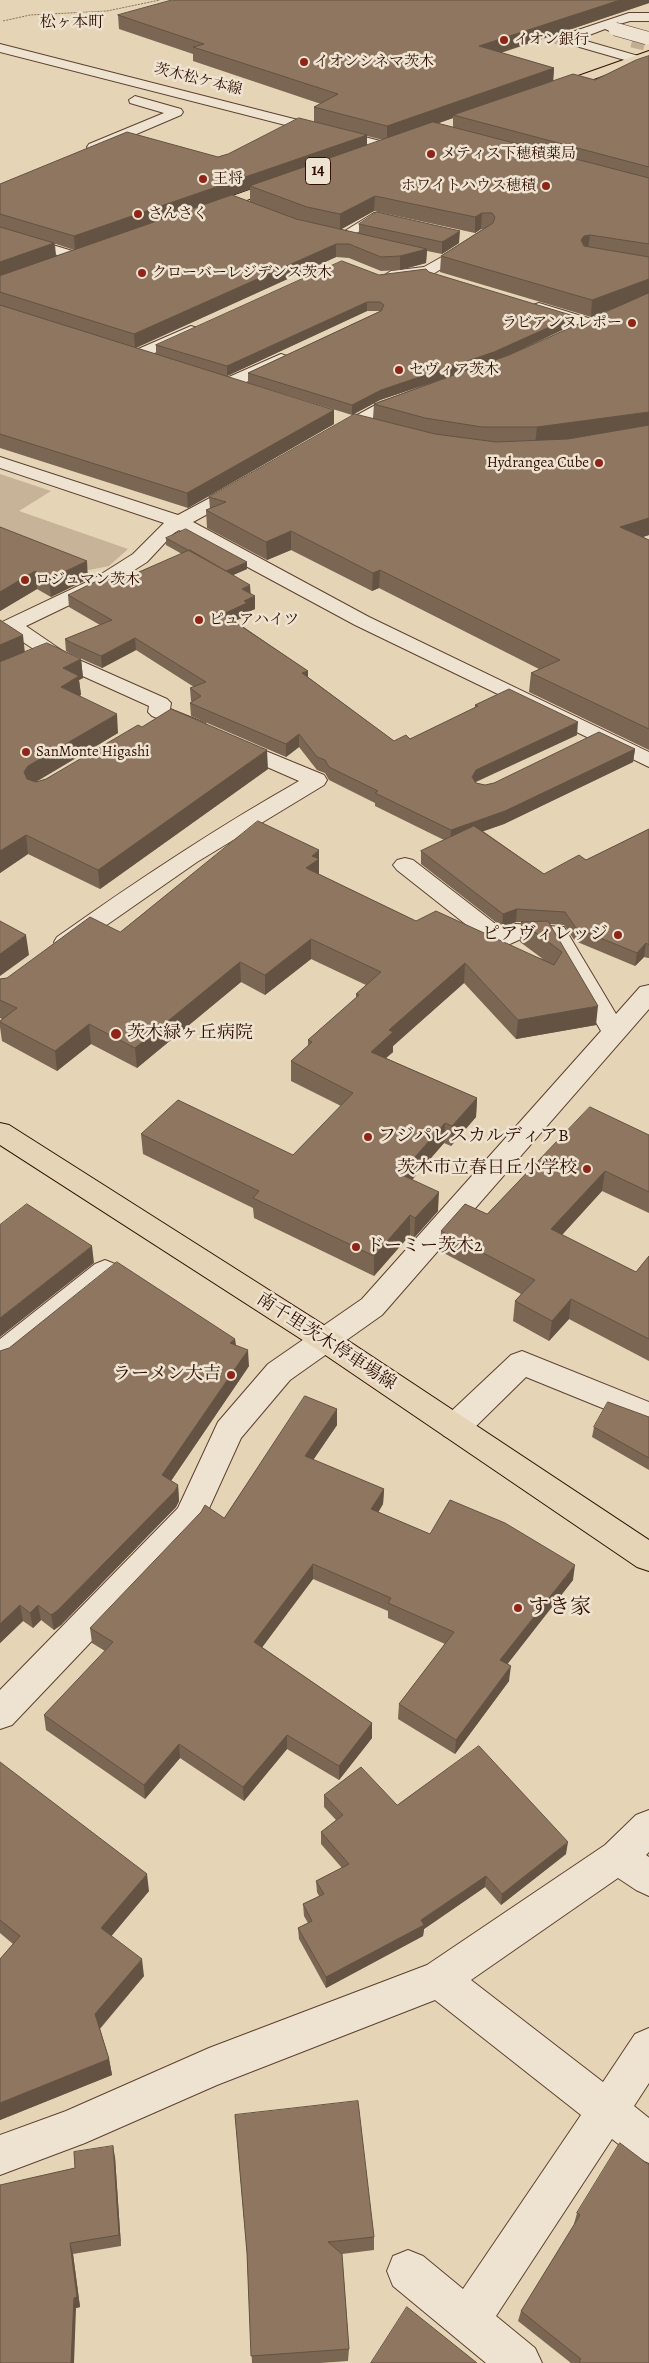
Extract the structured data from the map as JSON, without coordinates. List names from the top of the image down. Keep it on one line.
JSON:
{"streets":{"main road":["14","南千里茨木停車場線"],"street":["茨木松ケ本線"]},"districts":["松ヶ本町"],"places":["イオン銀行","イオンシネマ茨木","メティス下穂積薬局","王将","ホワイトハウス穂積","さんさく","クローバーレジデンス茨木","ラビアンヌレポー","セヴィア茨木","Hydrangea Cube","ロジュマン茨木","ピュアハイツ","SanMonte Higashi","ピアヴィレッジ","茨木緑ヶ丘病院","フジパレスカルディアB","茨木市立春日丘小学校","ドーミー茨木2","ラーメン大吉","すき家"]}
